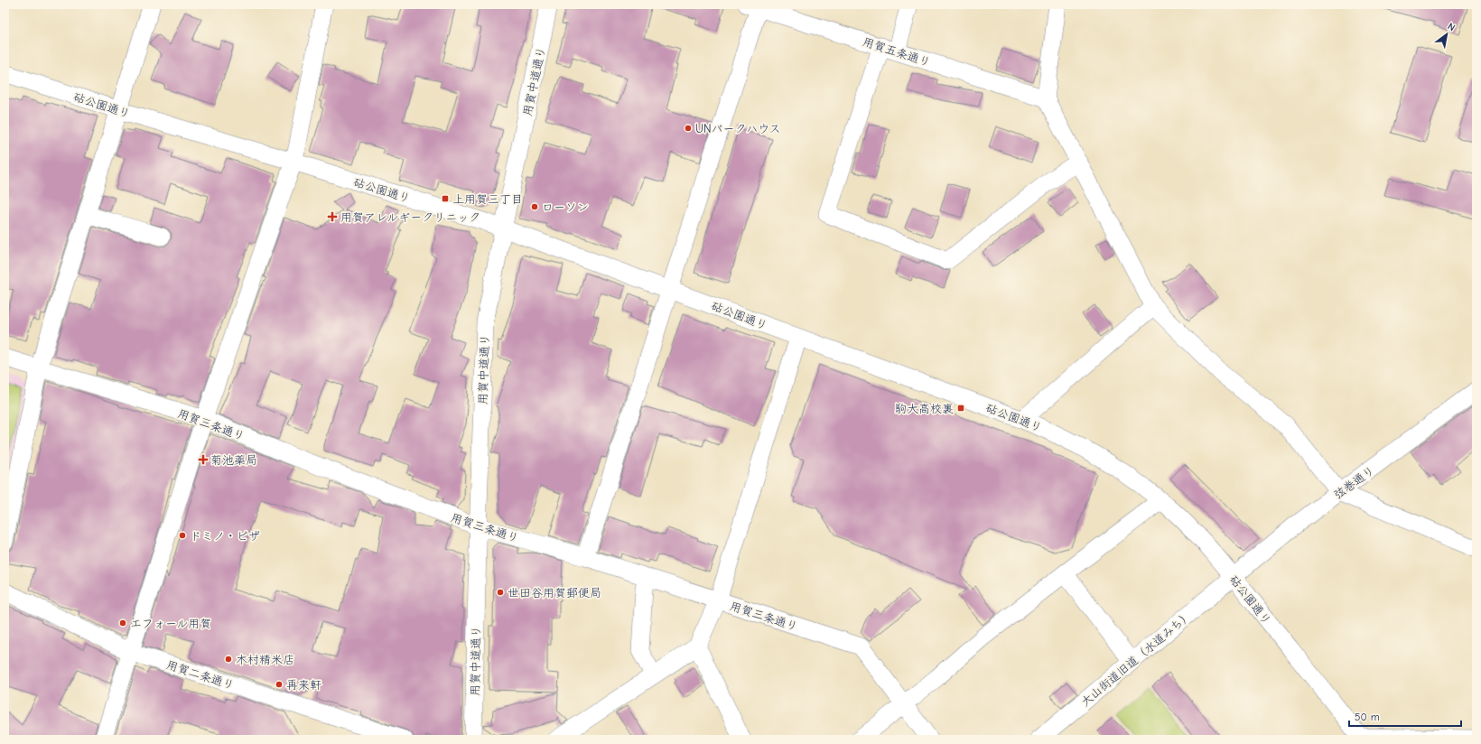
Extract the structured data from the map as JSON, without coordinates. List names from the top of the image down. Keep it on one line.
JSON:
{"streets":{"street":["用賀五条通り","用賀中道通り","砧公園通り","用賀三条通り","弦巻通り","大山街道旧道（水道みち）","用賀二条通り"]},"crossings":[["用賀中道通り","砧公園通り"],["用賀中道通り","用賀三条通り"],["砧公園通り","弦巻通り"],["砧公園通り","大山街道旧道（水道みち）"],["弦巻通り","大山街道旧道（水道みち）"]],"places":{"other":["UNパークハウス","ローソン","ドミノ・ピザ","世田谷用賀郵便局","エフォール用賀","木村精米店","再来軒"],"transit":["上用賀三丁目","駒大高校裏"],"health":["用賀アレルギークリニック","菊池薬局"]},"scale_bar":"50 m","north":"top right"}
